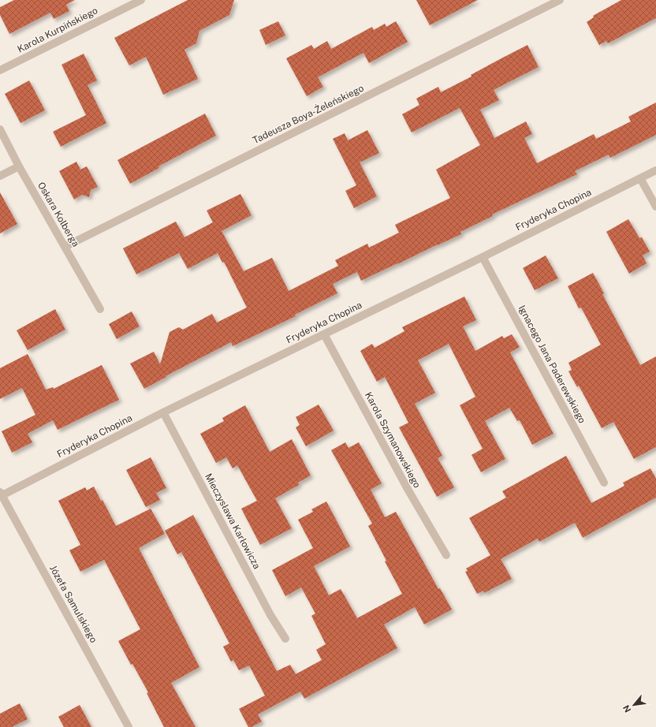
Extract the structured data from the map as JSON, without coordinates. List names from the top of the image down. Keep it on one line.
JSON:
{"streets":{"street":["Karola Kurpińskiego","Tadeusza Boya-Żeleńskiego","Fryderyka Chopina","Oskara Kolberga","Ignacego Jana Paderewskiego","Karola Szymanowskiego","Mieczysława Karłowicza","Józefa Samulskiego"]},"crossings":[["Tadeusza Boya-Żeleńskiego","Oskara Kolberga"],["Fryderyka Chopina","Ignacego Jana Paderewskiego"],["Fryderyka Chopina","Karola Szymanowskiego"],["Fryderyka Chopina","Mieczysława Karłowicza"],["Fryderyka Chopina","Józefa Samulskiego"]],"north":"bottom left"}
